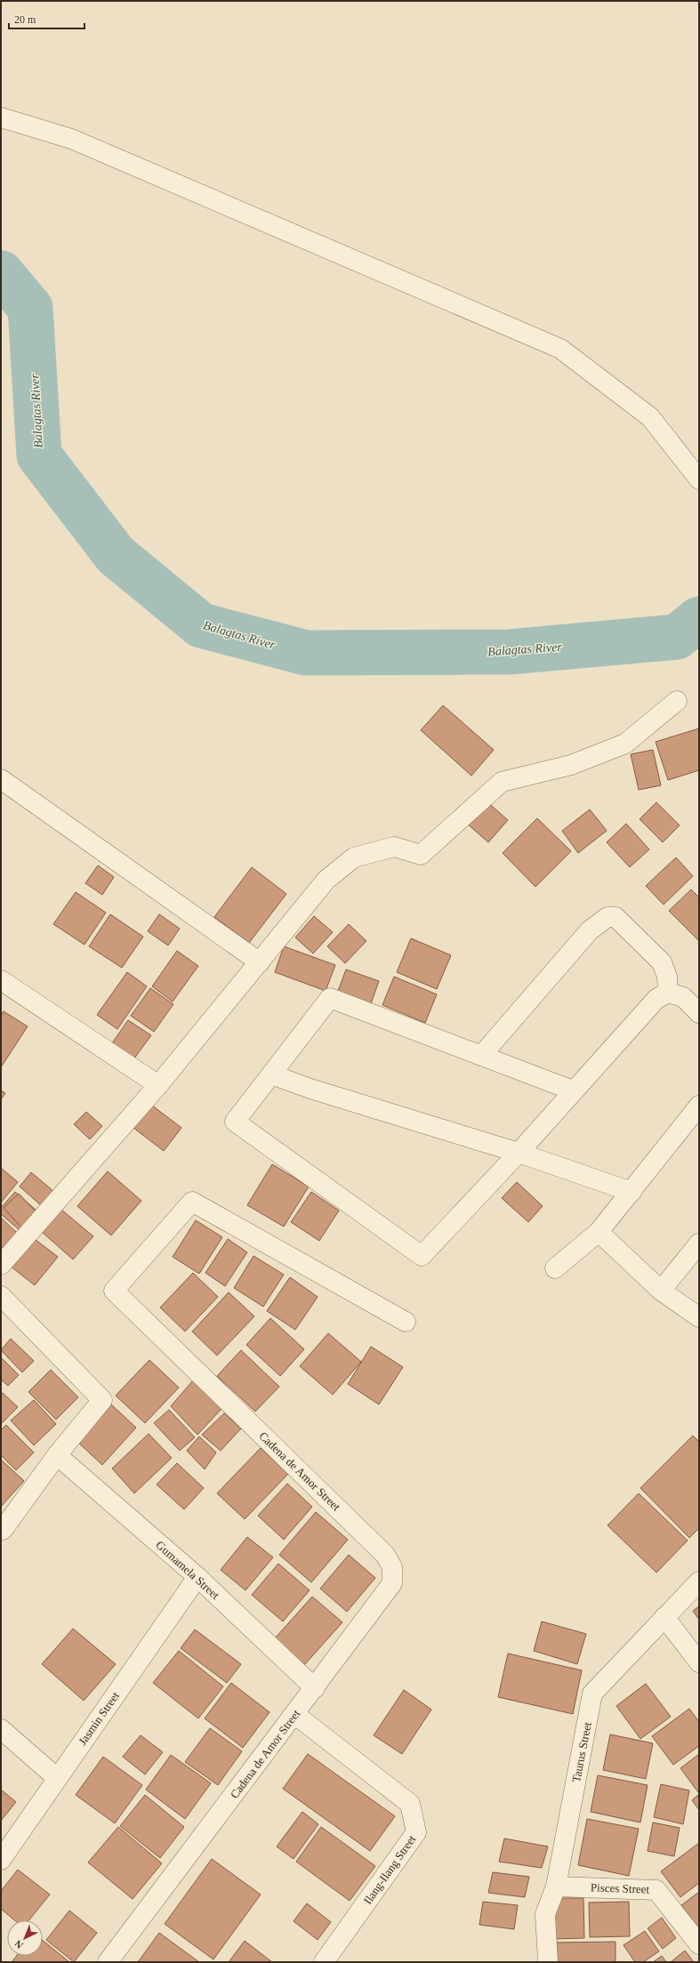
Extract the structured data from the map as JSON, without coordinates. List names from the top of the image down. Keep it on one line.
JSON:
{"streets":{"street":["Cadena de Amor Street","Gumamela Street","Jasmin Street","Taurus Street","Ilang-Ilang Street","Pisces Street"]},"crossings":[["Cadena de Amor Street","Gumamela Street"],["Cadena de Amor Street","Ilang-Ilang Street"],["Gumamela Street","Jasmin Street"],["Taurus Street","Pisces Street"]],"water":["Balagtas River"],"scale_bar":"20 m","north":"bottom left"}
